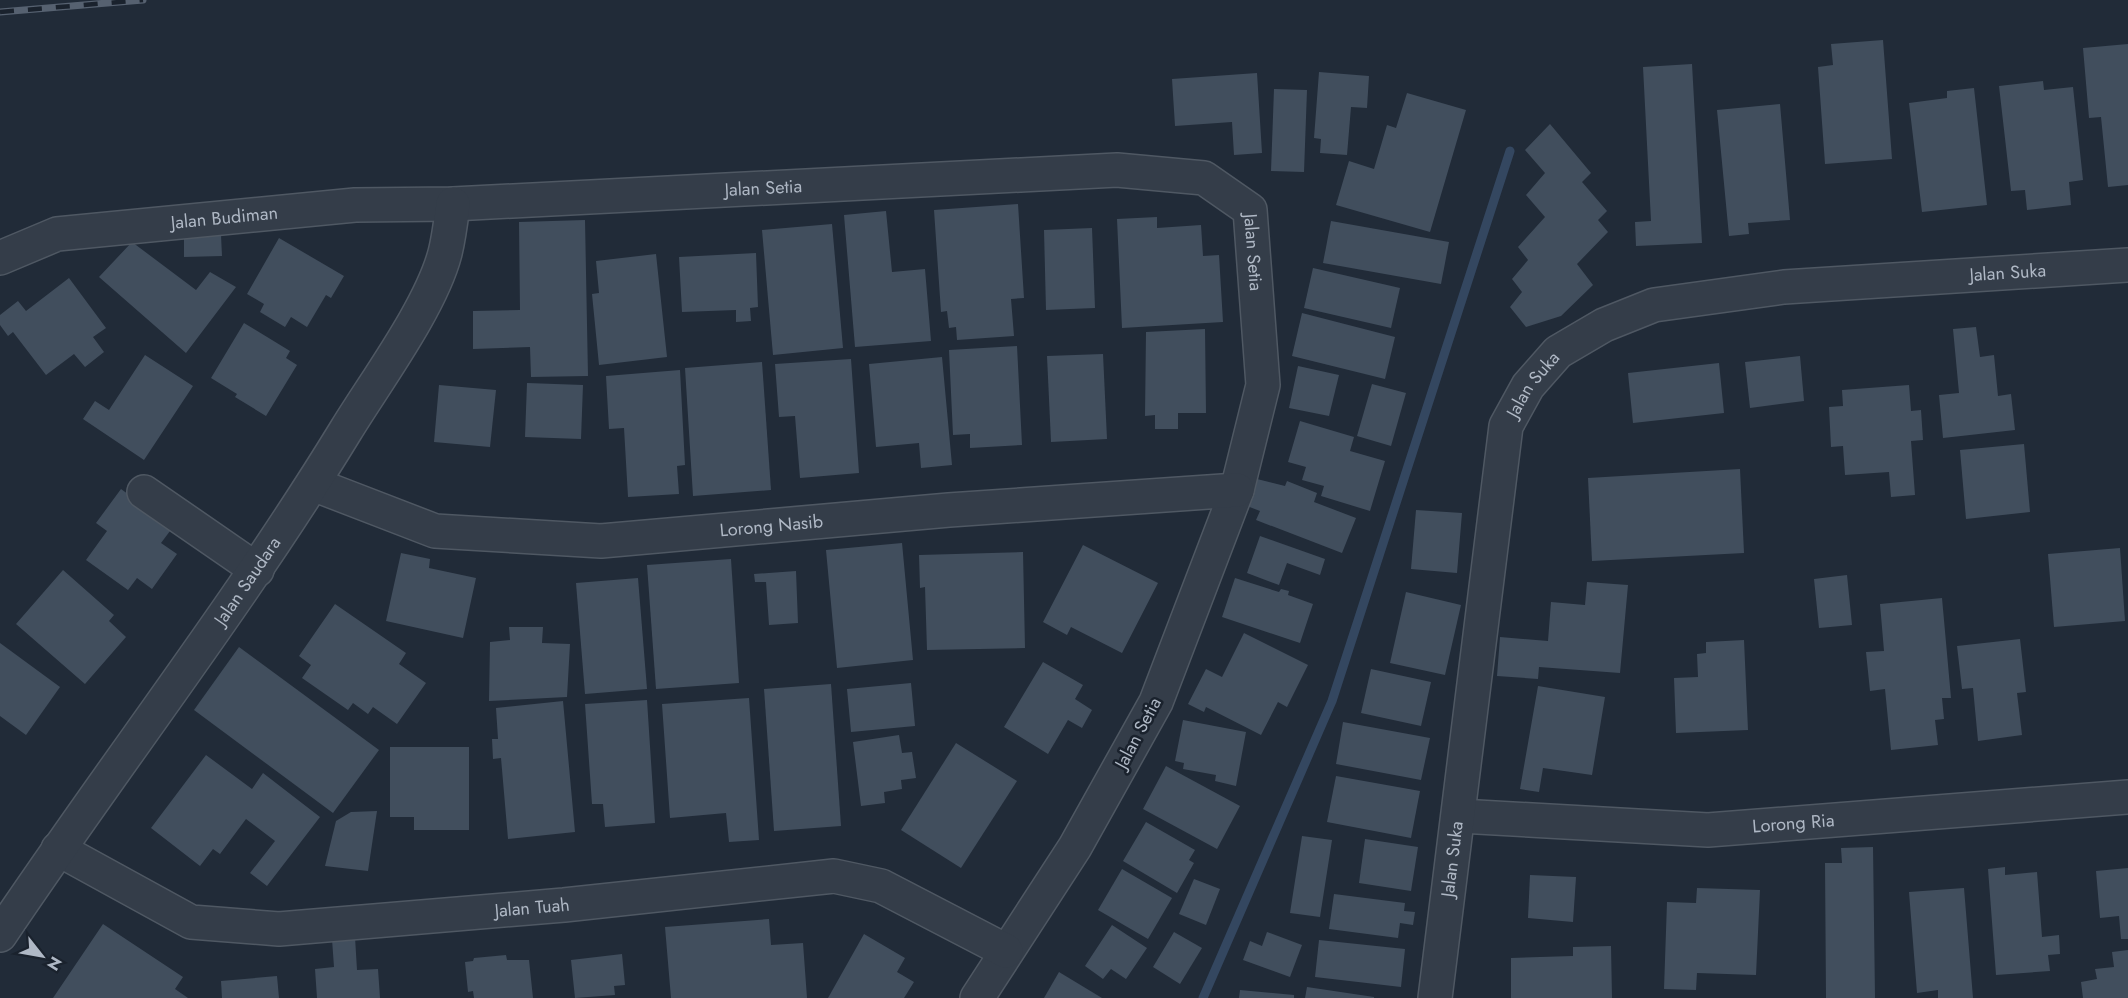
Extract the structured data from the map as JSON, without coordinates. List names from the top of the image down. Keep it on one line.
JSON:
{"streets":{"street":["Jalan Setia","Jalan Budiman","Jalan Suka","Lorong Nasib","Jalan Saudara","Lorong Ria","Jalan Tuah"]},"crossings":[["Jalan Setia","Jalan Budiman"],["Jalan Setia","Lorong Nasib"],["Jalan Setia","Jalan Saudara"],["Jalan Setia","Jalan Tuah"],["Jalan Budiman","Jalan Saudara"],["Jalan Suka","Lorong Ria"],["Lorong Nasib","Jalan Saudara"],["Jalan Saudara","Jalan Tuah"]],"north":"bottom right"}
